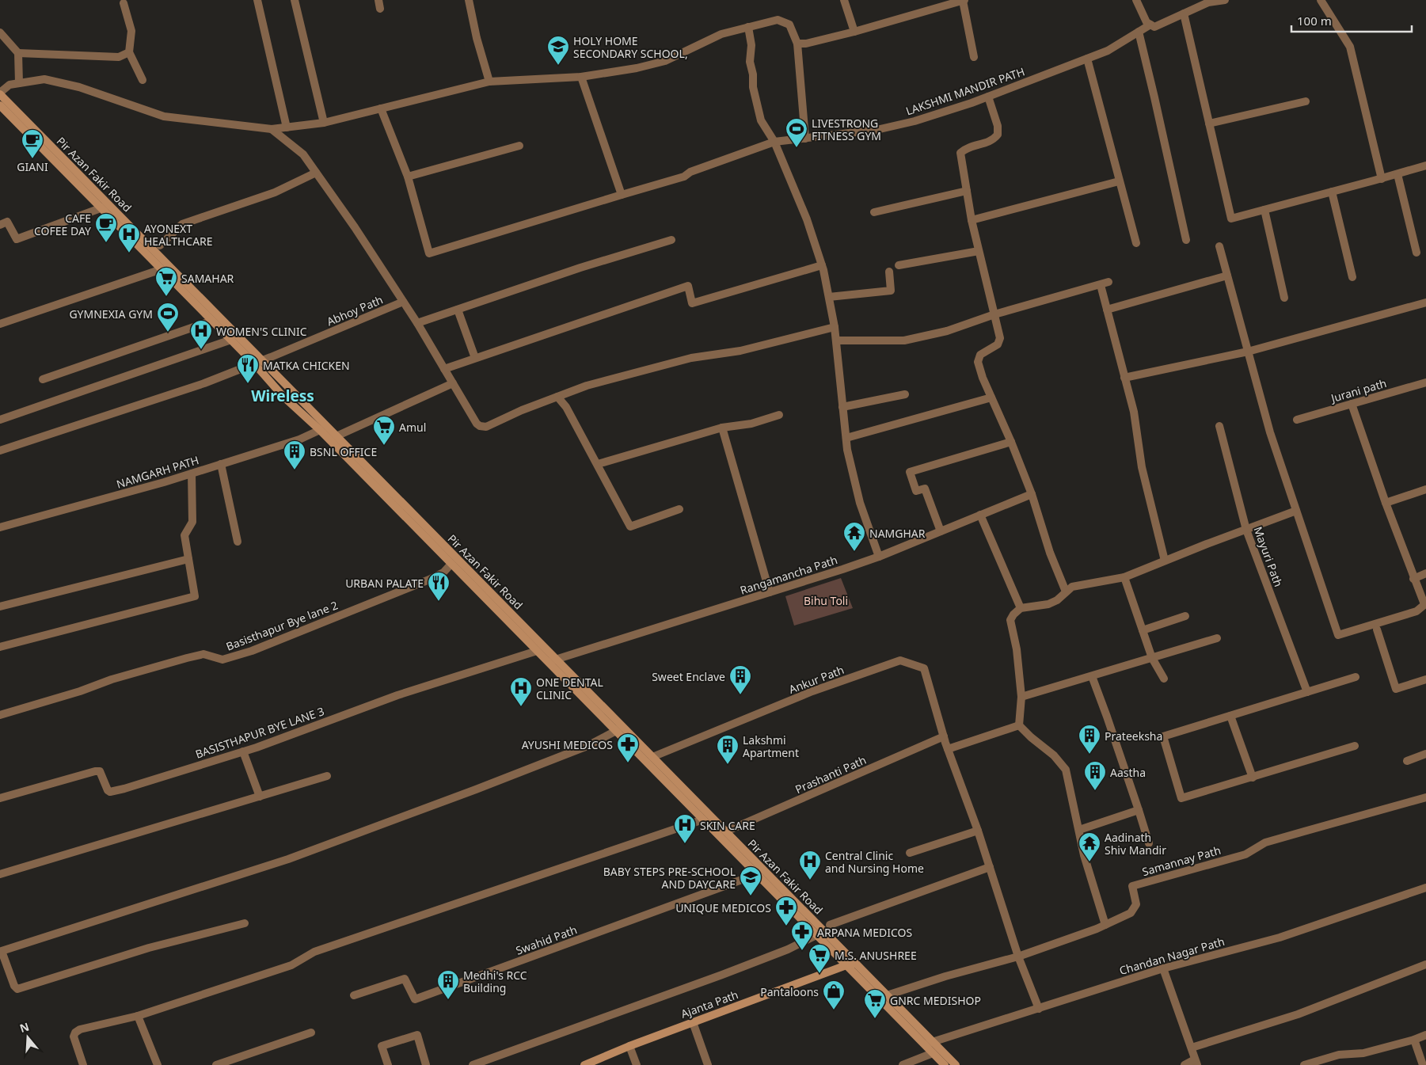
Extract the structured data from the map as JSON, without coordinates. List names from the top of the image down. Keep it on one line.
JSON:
{"streets":{"main road":["Pir Azan Fakir Road","Ajanta Path"],"street":["LAKSHMI MANDIR PATH","Abhoy Path","Jurani path","NAMGARH PATH","Mayuri Path","Rangamancha Path","Basisthapur Bye lane 2","Ankur Path","BASISTHAPUR BYE LANE 3","Prashanti Path","Samannay Path","Swahid Path","Chandan Nagar Path"]},"crossings":[["Pir Azan Fakir Road","Abhoy Path"],["Pir Azan Fakir Road","NAMGARH PATH"],["Pir Azan Fakir Road","Rangamancha Path"],["Pir Azan Fakir Road","Basisthapur Bye lane 2"],["Pir Azan Fakir Road","Ankur Path"],["Pir Azan Fakir Road","BASISTHAPUR BYE LANE 3"],["Pir Azan Fakir Road","Prashanti Path"],["Pir Azan Fakir Road","Samannay Path"],["Pir Azan Fakir Road","Swahid Path"],["Pir Azan Fakir Road","Chandan Nagar Path"],["Pir Azan Fakir Road","Ajanta Path"],["Ankur Path","Prashanti Path"]],"districts":["Wireless"],"parks":["Bihu Toli"],"places":{"school or university":["HOLY HOME SECONDARY SCHOOL,","BABY STEPS PRE-SCHOOL AND DAYCARE"],"sports":["LIVESTRONG FITNESS GYM","GYMNEXIA GYM"],"cafe":["GIANI","CAFE COFEE DAY"],"hospital":["AYONEXT HEALTHCARE","WOMEN'S CLINIC","ONE DENTAL CLINIC","SKIN CARE","Central Clinic and Nursing Home"],"supermarket":["SAMAHAR","Amul","M.S. ANUSHREE","GNRC MEDISHOP"],"restaurant":["MATKA CHICKEN","URBAN PALATE"],"building":["BSNL OFFICE","Sweet Enclave","Prateeksha","Lakshmi Apartment","Aastha","Medhi's RCC Building"],"temple":["NAMGHAR","Aadinath Shiv Mandir"],"pharmacy":["AYUSHI MEDICOS","UNIQUE MEDICOS","ARPANA MEDICOS"],"shop":["Pantaloons"]},"scale_bar":"100 m","north":"top"}
